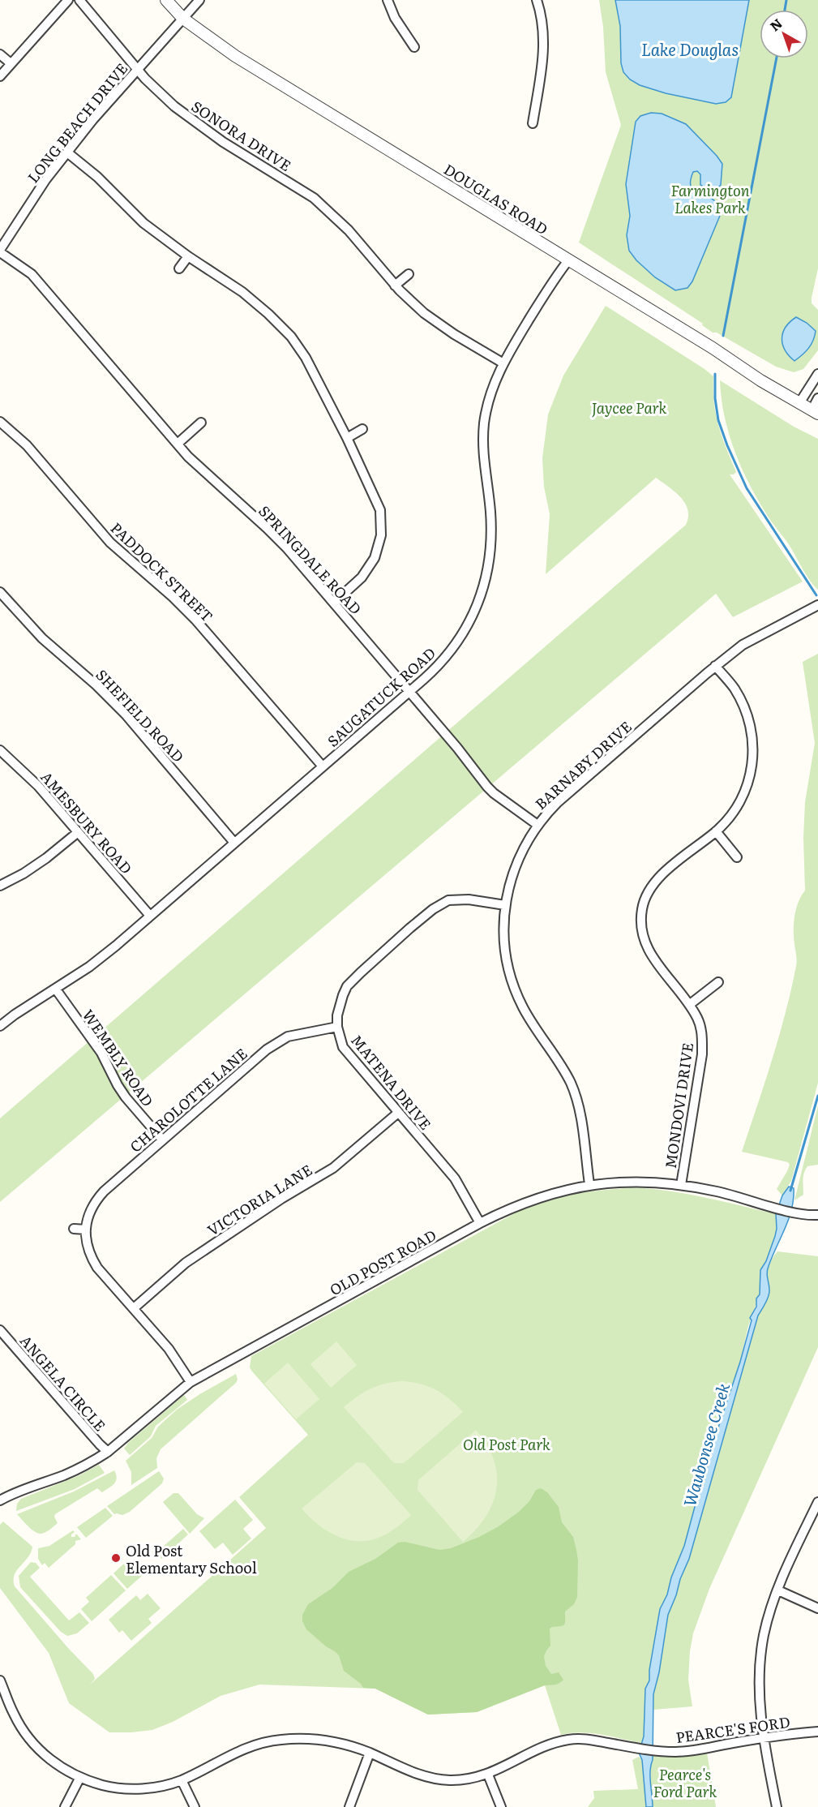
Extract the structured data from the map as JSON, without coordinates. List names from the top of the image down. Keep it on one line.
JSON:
{"streets":{"street":["LONG BEACH DRIVE","SONORA DRIVE","DOUGLAS ROAD","SPRINGDALE ROAD","PADDOCK STREET","SAUGATUCK ROAD","SHEFIELD ROAD","BARNABY DRIVE","AMESBURY ROAD","WEMBLY ROAD","MATENA DRIVE","CHAROLOTTE LANE","MONDOVI DRIVE","VICTORIA LANE","OLD POST ROAD","ANGELA CIRCLE","PEARCE'S FORD"]},"crossings":[["LONG BEACH DRIVE","SONORA DRIVE"],["LONG BEACH DRIVE","DOUGLAS ROAD"],["LONG BEACH DRIVE","SPRINGDALE ROAD"],["SONORA DRIVE","SAUGATUCK ROAD"],["DOUGLAS ROAD","SAUGATUCK ROAD"],["SPRINGDALE ROAD","SAUGATUCK ROAD"],["SPRINGDALE ROAD","BARNABY DRIVE"],["PADDOCK STREET","SAUGATUCK ROAD"],["SAUGATUCK ROAD","SHEFIELD ROAD"],["SAUGATUCK ROAD","AMESBURY ROAD"],["SAUGATUCK ROAD","WEMBLY ROAD"],["BARNABY DRIVE","MATENA DRIVE"],["BARNABY DRIVE","MONDOVI DRIVE"],["BARNABY DRIVE","OLD POST ROAD"],["WEMBLY ROAD","CHAROLOTTE LANE"],["MATENA DRIVE","CHAROLOTTE LANE"],["MATENA DRIVE","VICTORIA LANE"],["MATENA DRIVE","OLD POST ROAD"],["CHAROLOTTE LANE","VICTORIA LANE"],["CHAROLOTTE LANE","OLD POST ROAD"],["MONDOVI DRIVE","OLD POST ROAD"],["OLD POST ROAD","ANGELA CIRCLE"]],"water":["Lake Douglas","Waubonsee Creek"],"parks":["Farmington Lakes Park","Jaycee Park","Old Post Park","Pearce's Ford Park"],"places":["Old Post Elementary School"],"north":"top left"}
